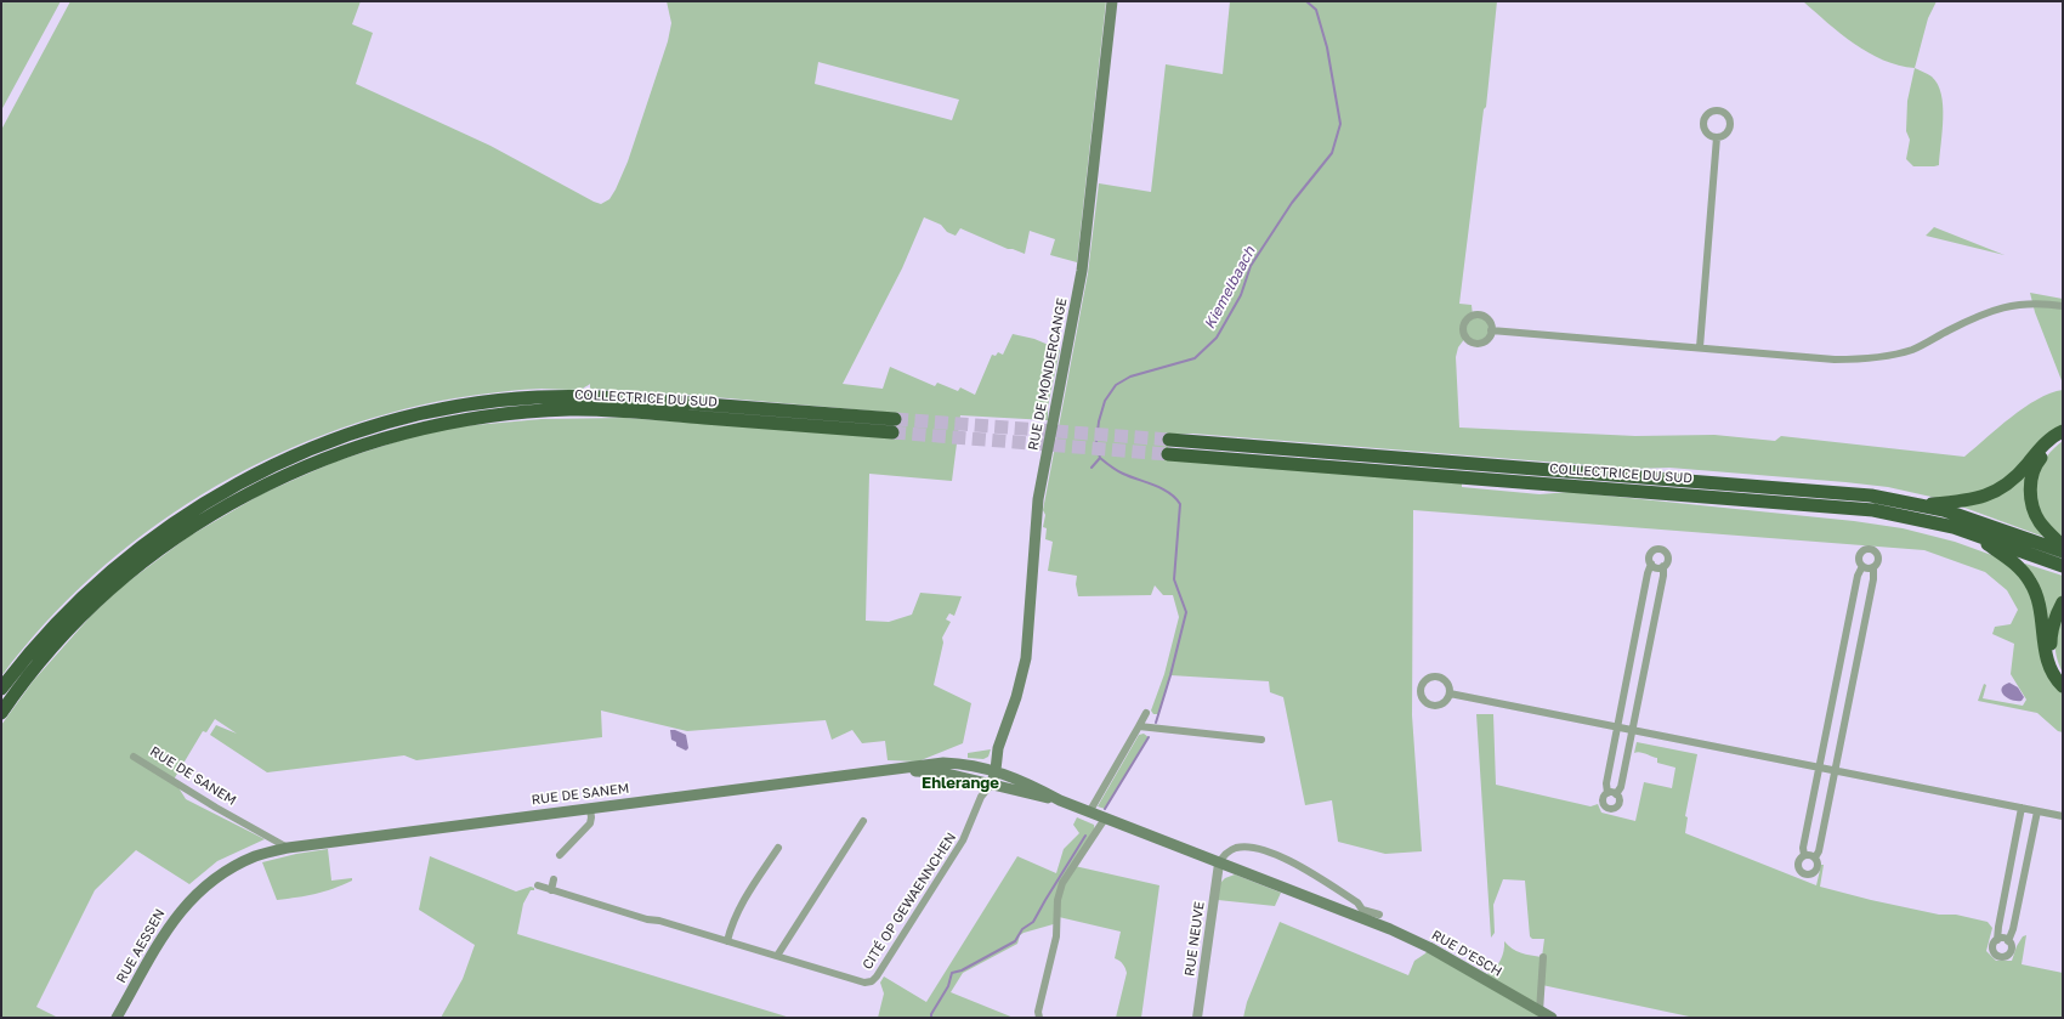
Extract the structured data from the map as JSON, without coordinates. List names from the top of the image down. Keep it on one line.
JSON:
{"streets":{"highway":["COLLECTRICE DU SUD"],"main road":["RUE DE MONDERCANGE","RUE DE SANEM","RUE AESSEN","RUE D'ESCH"],"street":["CITÉ OP GEWAENNCHEN","RUE NEUVE"]},"crossings":[["RUE DE MONDERCANGE","RUE DE SANEM"],["RUE DE MONDERCANGE","CITÉ OP GEWAENNCHEN"],["RUE DE MONDERCANGE","RUE D'ESCH"],["RUE DE SANEM","CITÉ OP GEWAENNCHEN"],["RUE DE SANEM","RUE AESSEN"],["RUE DE SANEM","RUE D'ESCH"],["CITÉ OP GEWAENNCHEN","RUE D'ESCH"],["RUE NEUVE","RUE D'ESCH"]],"districts":["Ehlerange"],"water":["Kiemelbaach"]}
